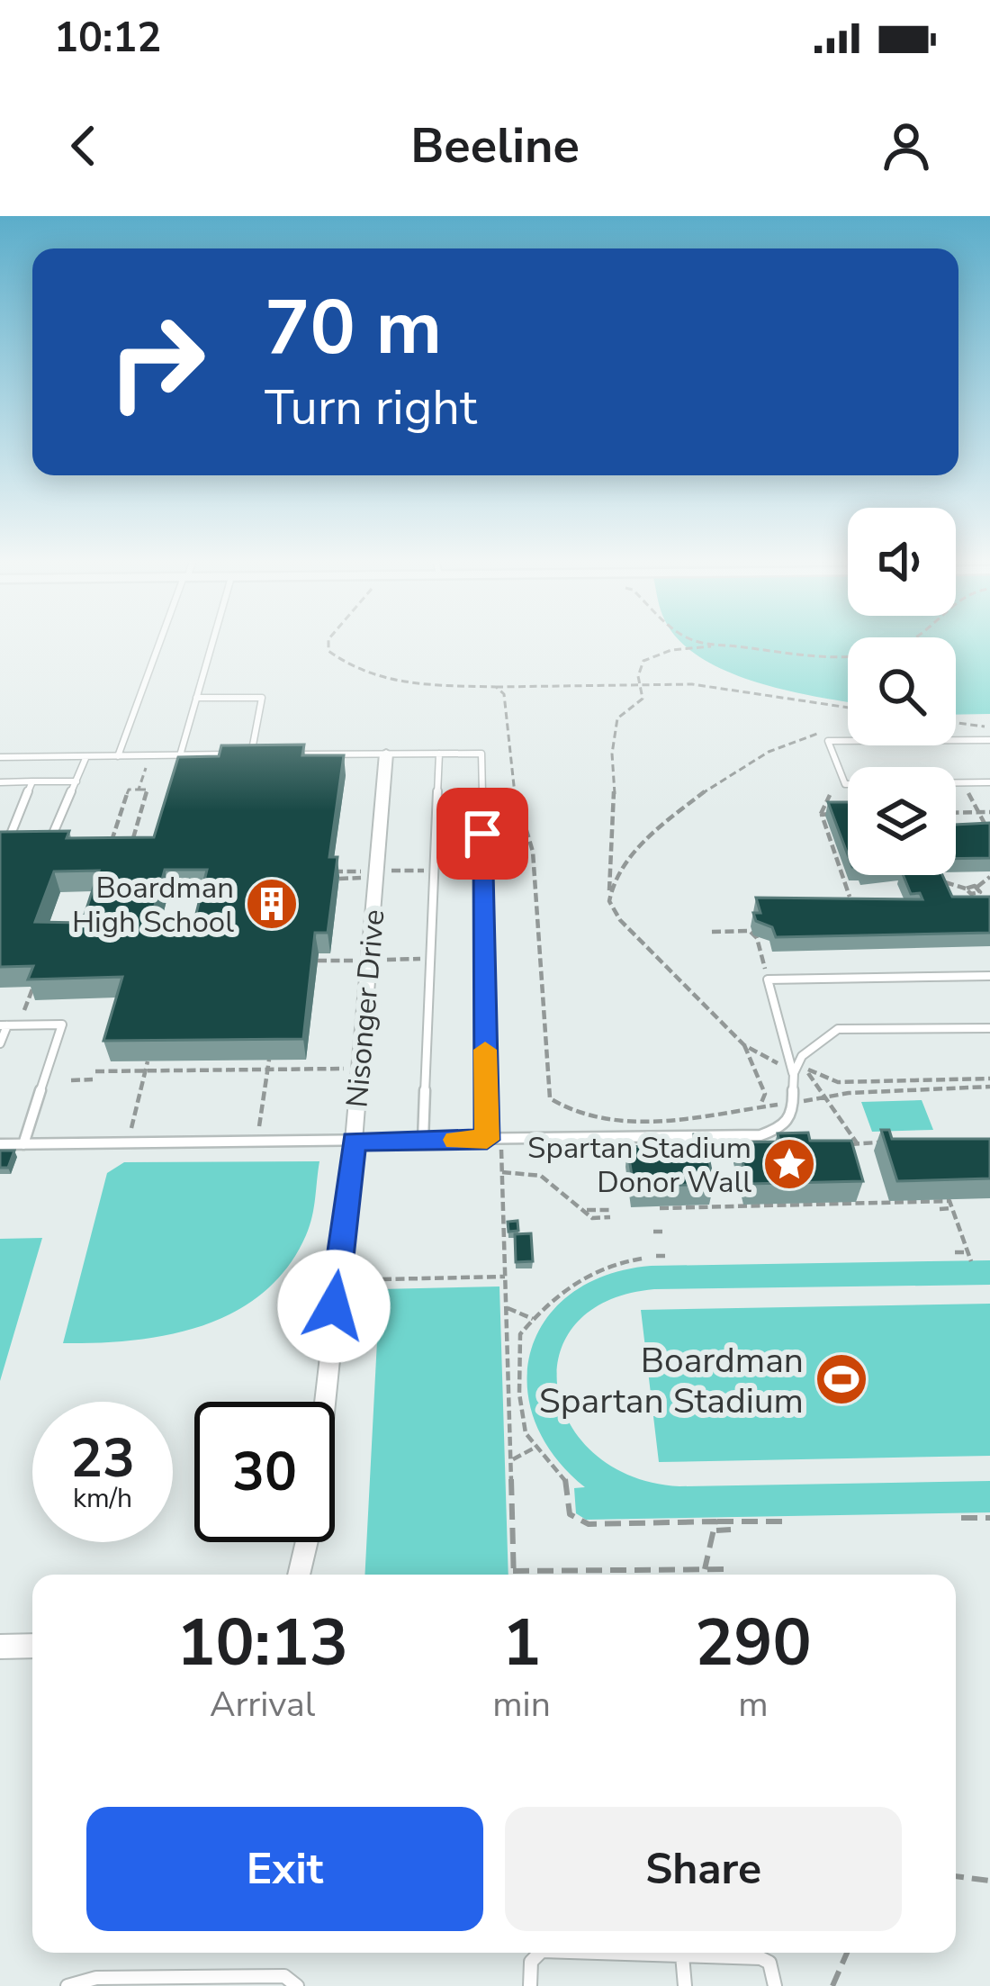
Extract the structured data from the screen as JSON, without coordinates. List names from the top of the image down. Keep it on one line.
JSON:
{"streets":{"street":["Nisonger Drive"]},"places":{"building":["Boardman High School"],"place":["Spartan Stadium Donor Wall"],"sports":["Boardman Spartan Stadium"]},"page":{"status":"10:12","header":"Beeline","turn":["70 m","Turn right"],"speed":"23 km/h","limit":"30","eta":["10:13","Arrival","1","min","290","m"],"buttons":["Exit","Share"]}}
